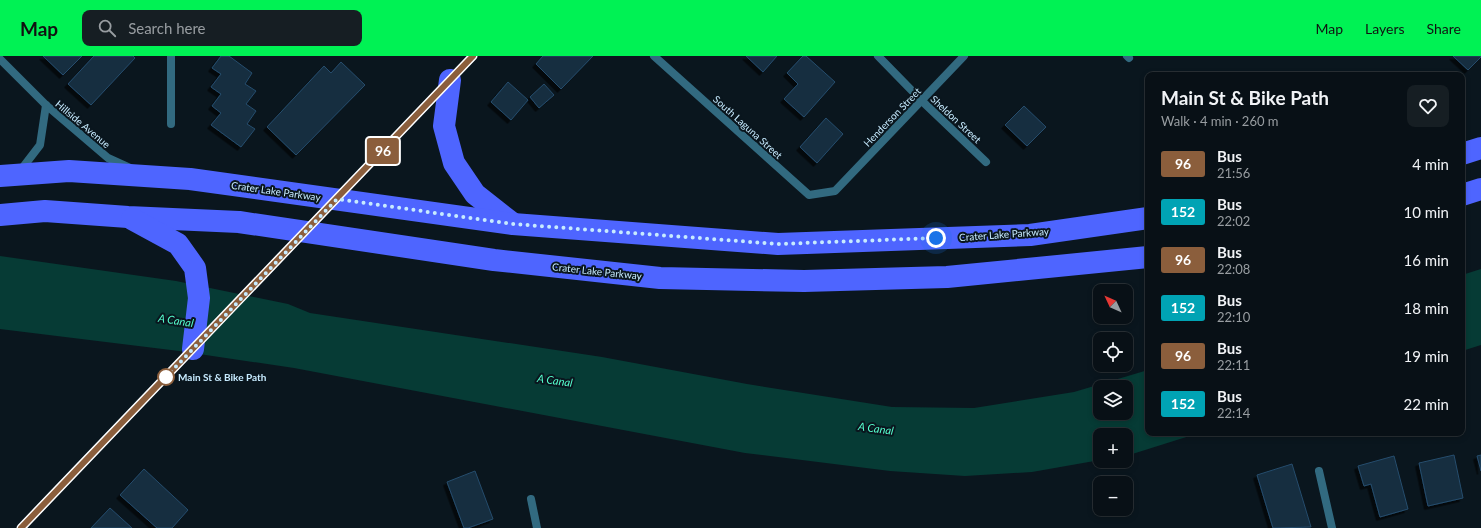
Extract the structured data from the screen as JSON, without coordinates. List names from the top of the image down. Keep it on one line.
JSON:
{"streets":{"main road":["Crater Lake Parkway"],"street":["Henderson Street","Sheldon Street","Hillside Avenue","South Laguna Street"]},"crossings":[["Henderson Street","Sheldon Street"],["Henderson Street","South Laguna Street"],["Hillside Avenue","Crater Lake Parkway"]],"water":["A Canal"],"places":["Main St & Bike Path"],"lines":["bus line 96"],"north":"top left","page":{"header":"Map","search":"Search here","nav":["Map","Layers","Share"],"on_map":"96","heading":["Main St & Bike Path","Walk · 4 min · 260 m"],"list":[{"mark":"96","name":"Bus","note":"21:56","value":"4 min"},{"mark":"152","name":"Bus","note":"22:02","value":"10 min"},{"mark":"96","name":"Bus","note":"22:08","value":"16 min"},{"mark":"152","name":"Bus","note":"22:10","value":"18 min"},{"mark":"96","name":"Bus","note":"22:11","value":"19 min"},{"mark":"152","name":"Bus","note":"22:14","value":"22 min"}],"map_buttons":["+","−"]}}
